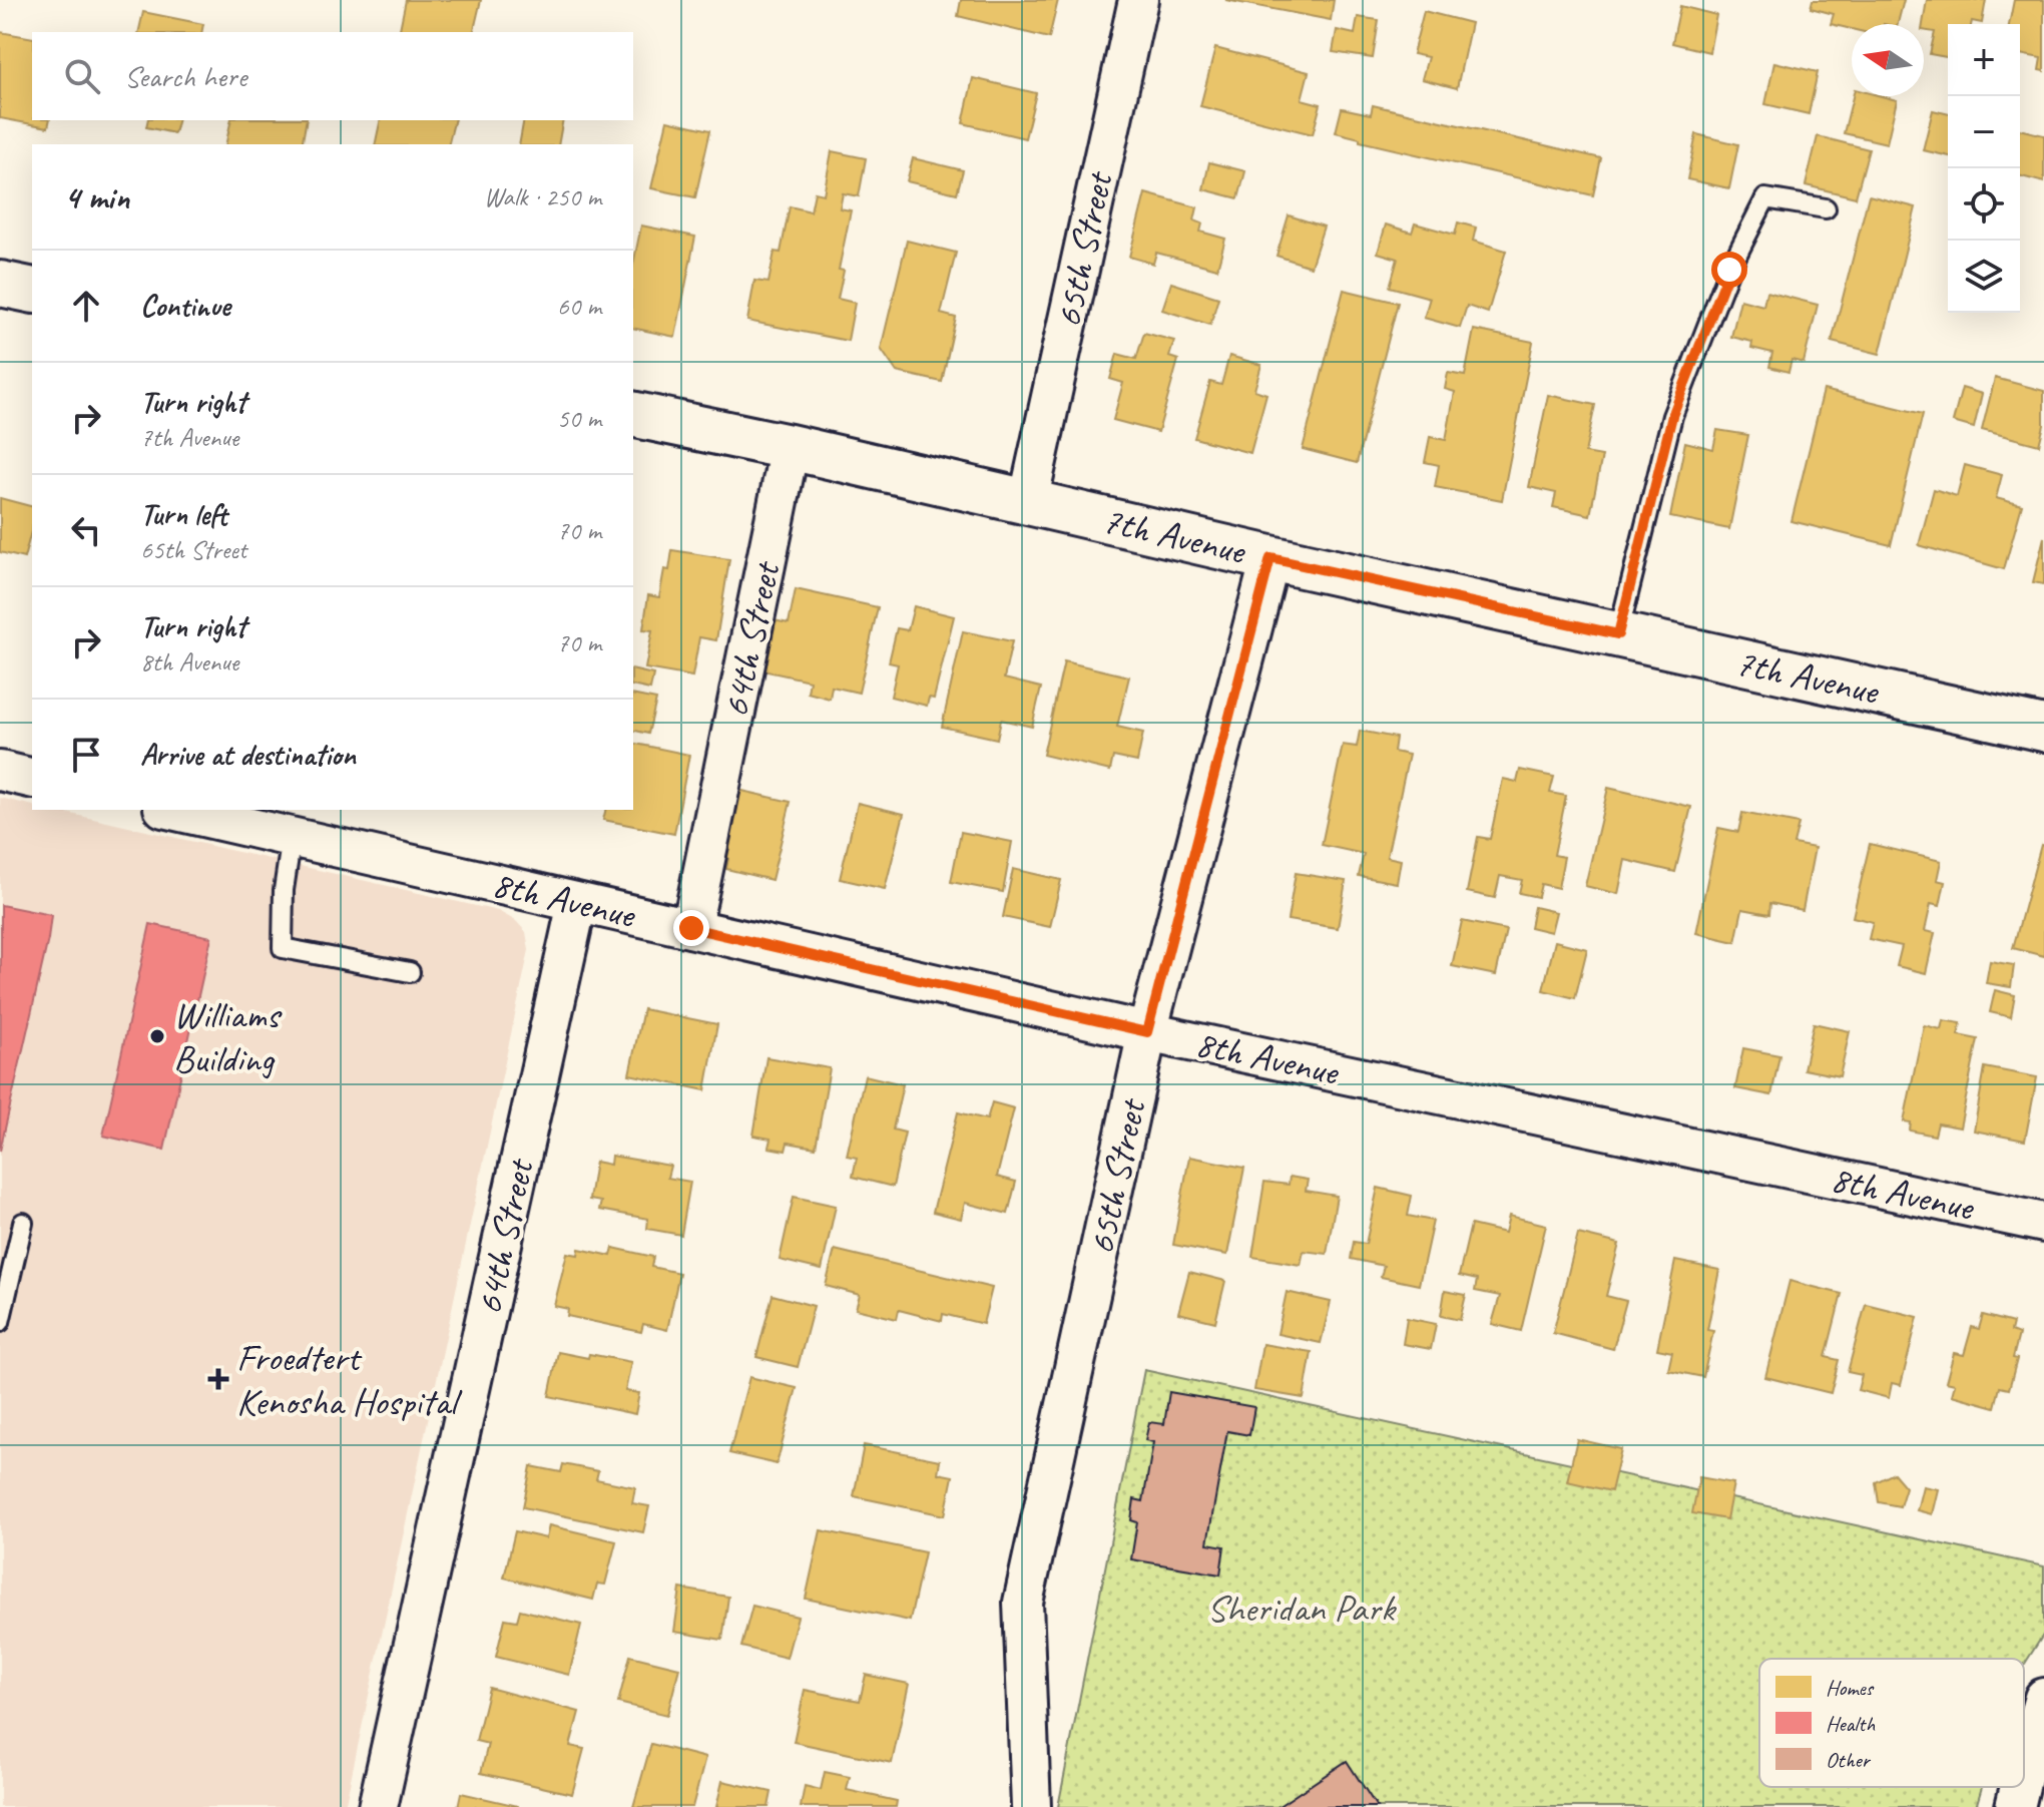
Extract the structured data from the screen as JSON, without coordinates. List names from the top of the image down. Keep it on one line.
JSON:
{"streets":{"street":["65th Street","7th Avenue","64th Street","8th Avenue"]},"crossings":[["65th Street","7th Avenue"],["65th Street","8th Avenue"],["7th Avenue","64th Street"],["64th Street","8th Avenue"]],"parks":["Sheridan Park"],"places":{"other":["Williams Building"],"health":["Froedtert Kenosha Hospital"]},"legend":["Homes","Health","Other"],"north":"left","page":{"map_buttons":["+","−"],"search":"Search here","heading":["4 min","Walk · 250 m"],"list":[["Continue","60 m"],["Turn right","7th Avenue","50 m"],["Turn left","65th Street","70 m"],["Turn right","8th Avenue","70 m"],"Arrive at destination"]}}
